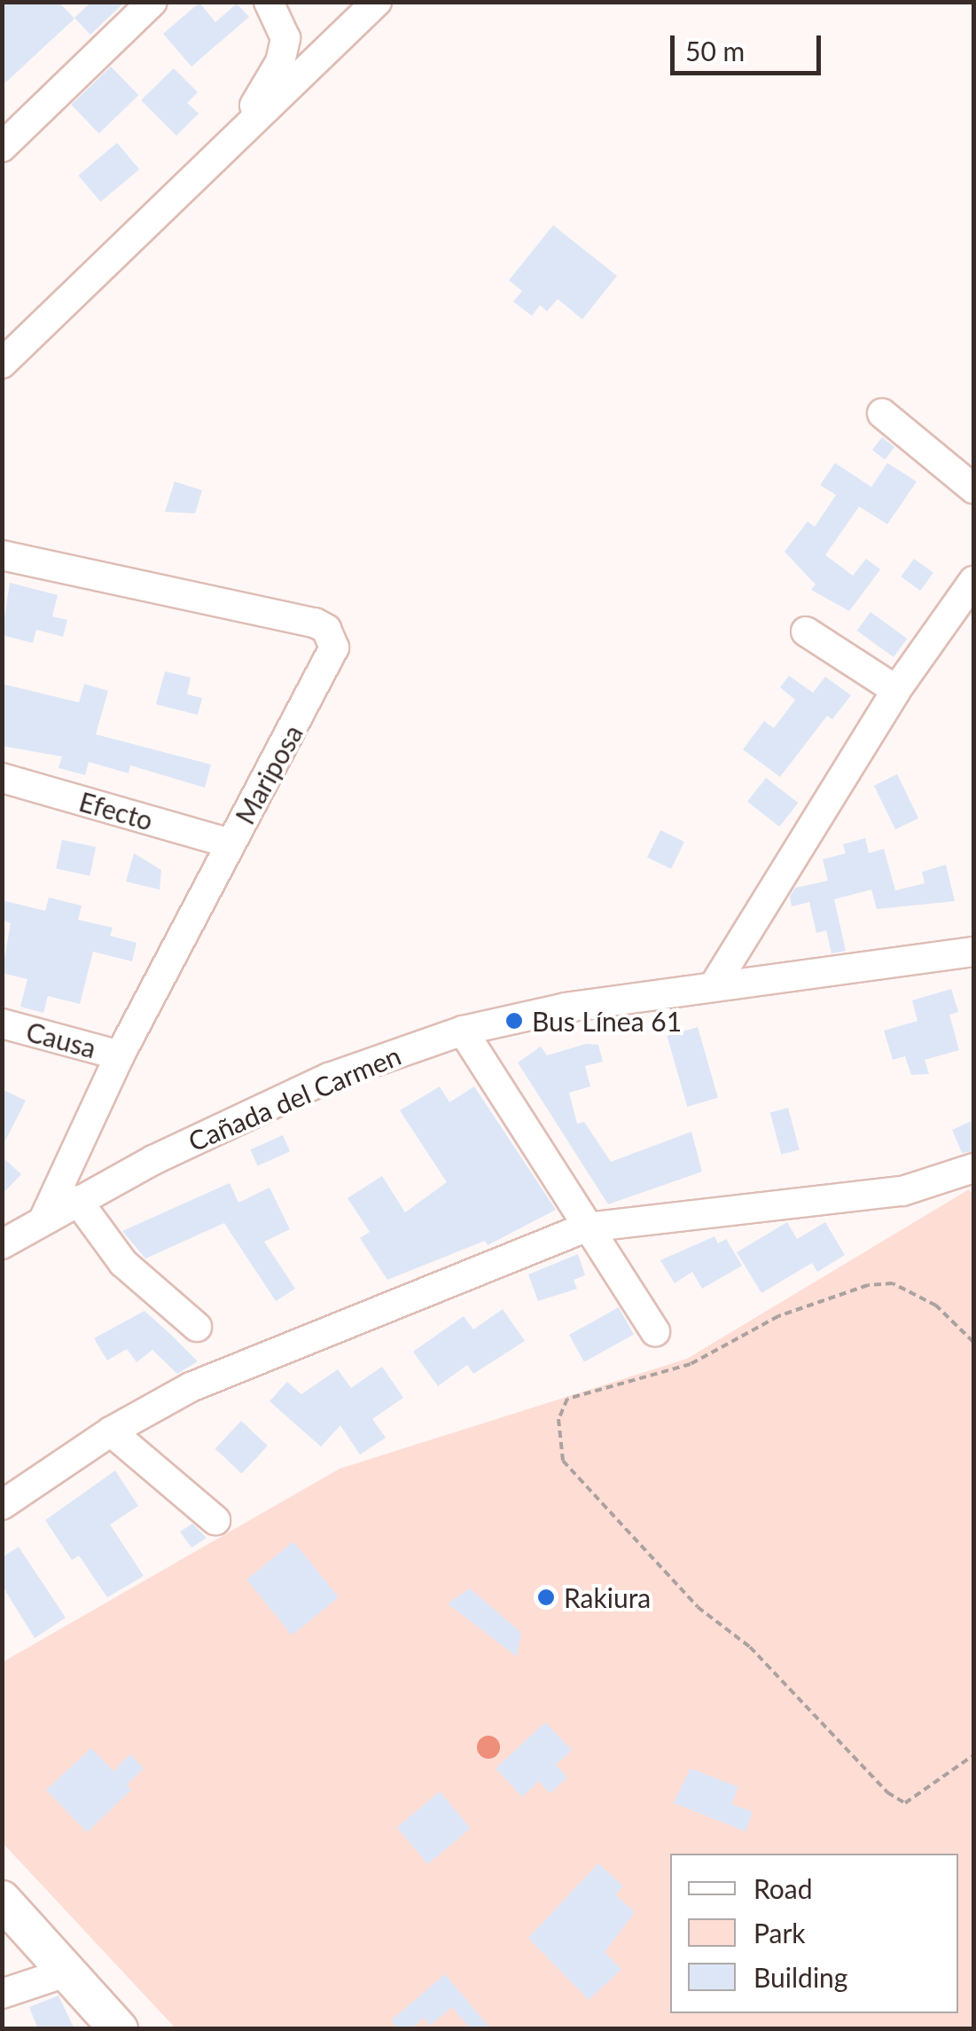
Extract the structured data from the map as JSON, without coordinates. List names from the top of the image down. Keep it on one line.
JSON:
{"streets":{"street":["Mariposa","Efecto","Causa","Cañada del Carmen"]},"crossings":[["Mariposa","Efecto"],["Mariposa","Causa"],["Mariposa","Cañada del Carmen"]],"places":["Bus Línea 61","Rakiura"],"legend":["Road","Park","Building"],"scale_bar":"50 m"}
